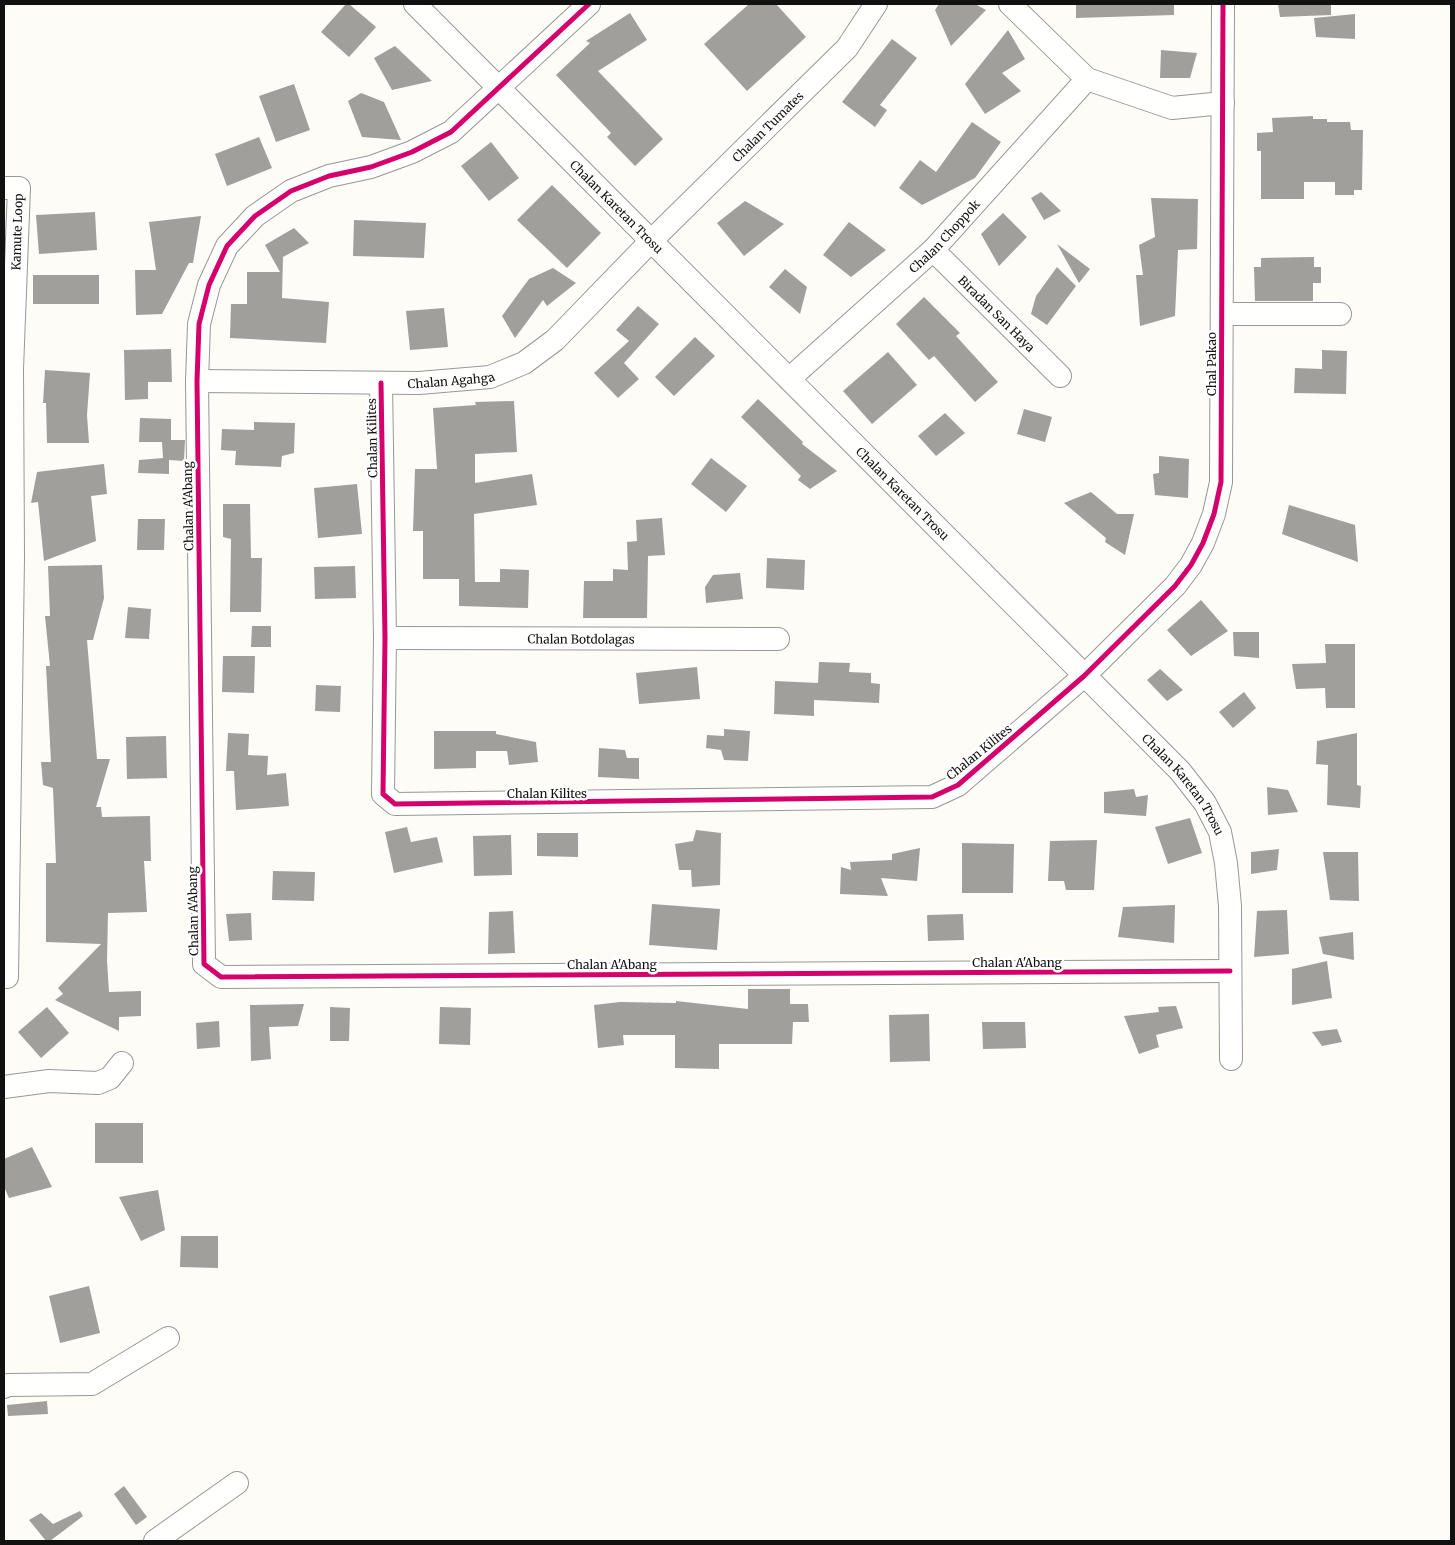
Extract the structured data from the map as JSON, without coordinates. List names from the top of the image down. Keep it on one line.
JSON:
{"streets":{"street":["Chalan Tumates","Chalan Karetan Trosu","Kamute Loop","Chalan Choppok","Biradan San Haya","Chal Pakao","Chalan Agahga","Chalan Kilites","Chalan A'Abang","Chalan Botdolagas"]},"crossings":[["Chalan Tumates","Chalan Karetan Trosu"],["Chalan Tumates","Chalan Agahga"],["Chalan Karetan Trosu","Chalan Choppok"],["Chalan Karetan Trosu","Chal Pakao"],["Chalan Karetan Trosu","Chalan Agahga"],["Chalan Karetan Trosu","Chalan Kilites"],["Chalan Karetan Trosu","Chalan A'Abang"],["Chalan Choppok","Biradan San Haya"],["Chal Pakao","Chalan Kilites"],["Chalan Agahga","Chalan Kilites"],["Chalan Agahga","Chalan A'Abang"],["Chalan Kilites","Chalan Botdolagas"]]}
